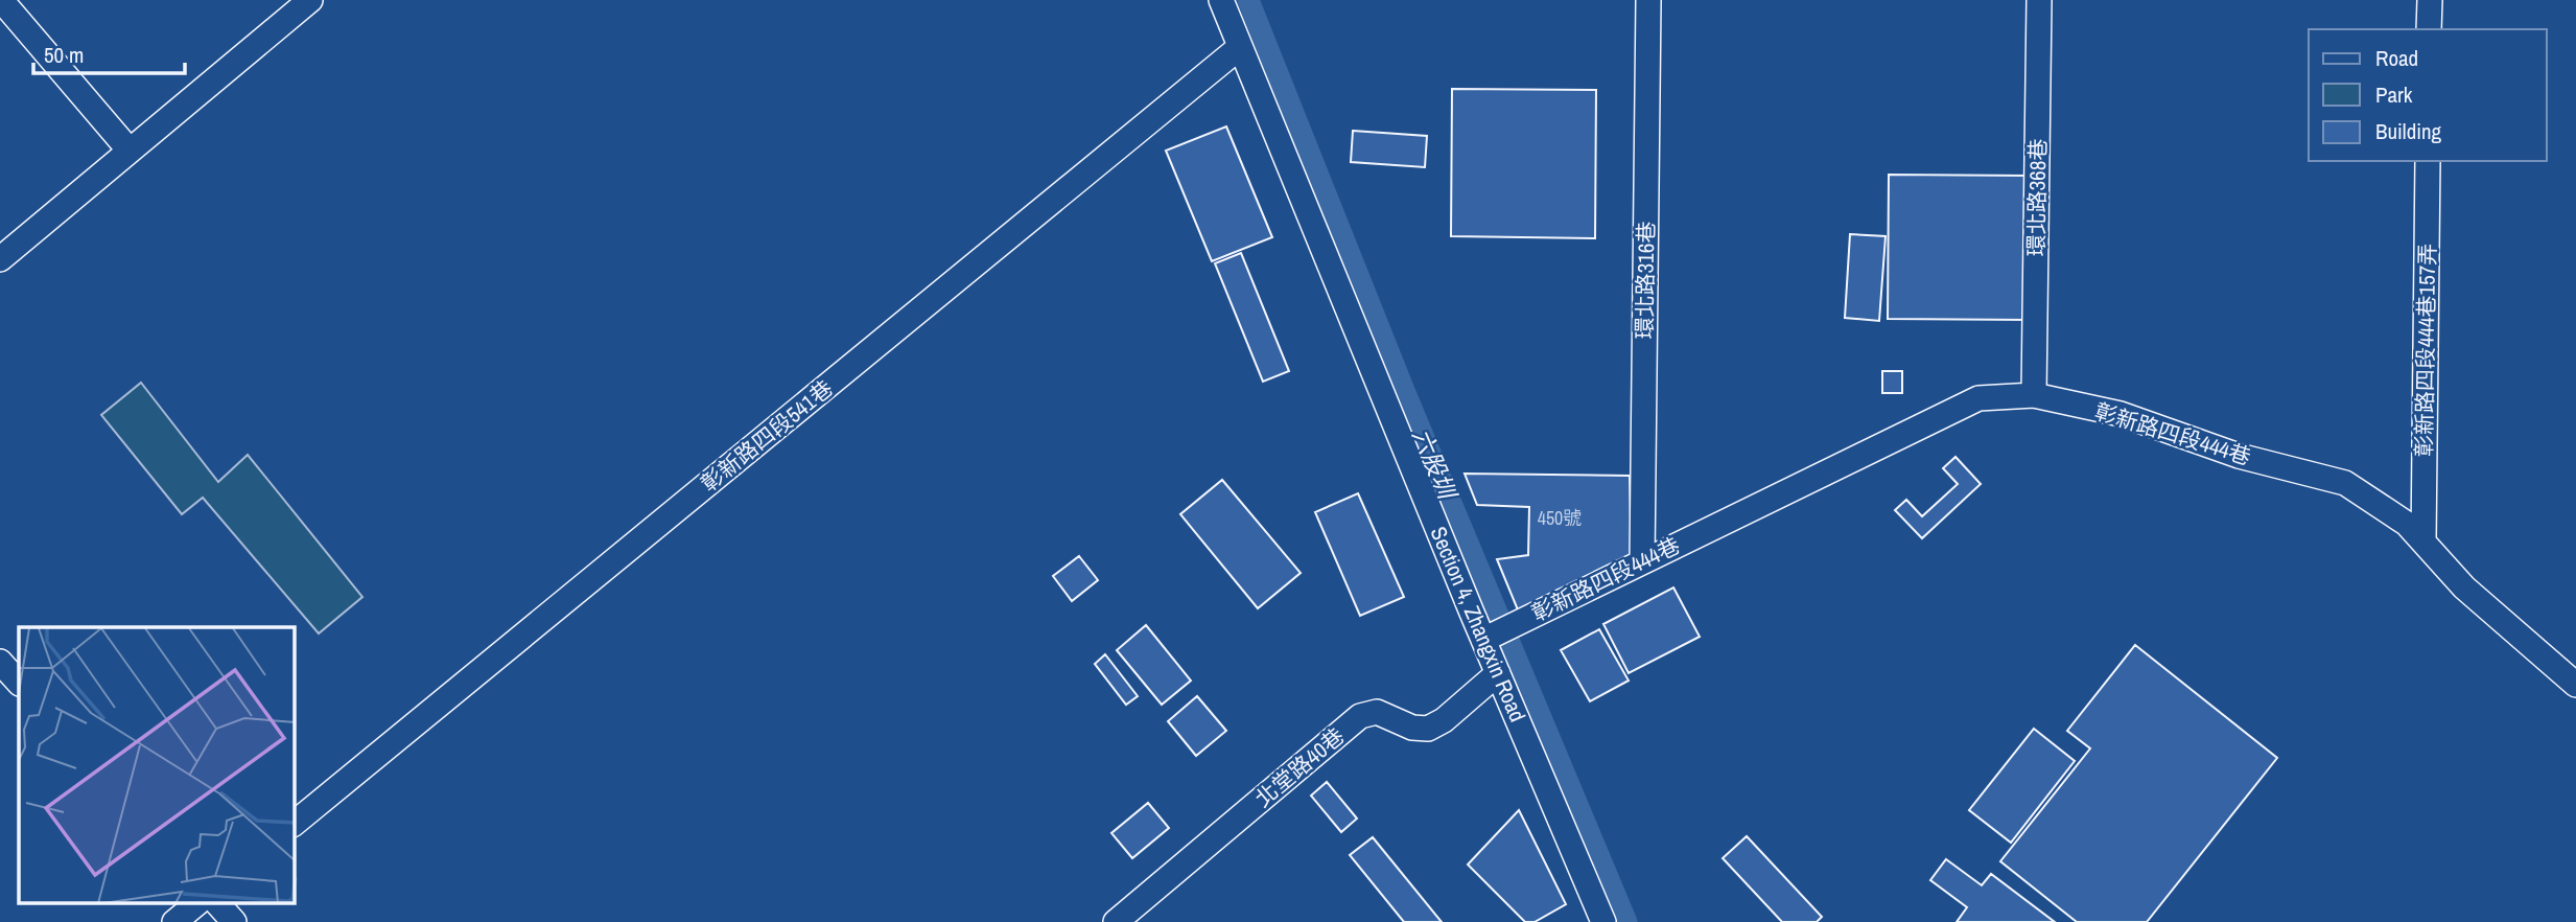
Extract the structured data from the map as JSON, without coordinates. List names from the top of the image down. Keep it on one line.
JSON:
{"streets":{"street":["環北路368巷","環北路316巷","彰新路四段444巷157弄","彰新路四段444巷","彰新路四段541巷","Section 4, Zhangxin Road","北堂路40巷"]},"crossings":[["環北路368巷","彰新路四段444巷"],["環北路316巷","彰新路四段444巷"],["彰新路四段444巷157弄","彰新路四段444巷"],["彰新路四段444巷","Section 4, Zhangxin Road"],["彰新路四段541巷","Section 4, Zhangxin Road"],["Section 4, Zhangxin Road","北堂路40巷"]],"water":["六股圳"],"house_numbers":["450號"],"legend":["Road","Park","Building"],"scale_bar":"50 m"}
